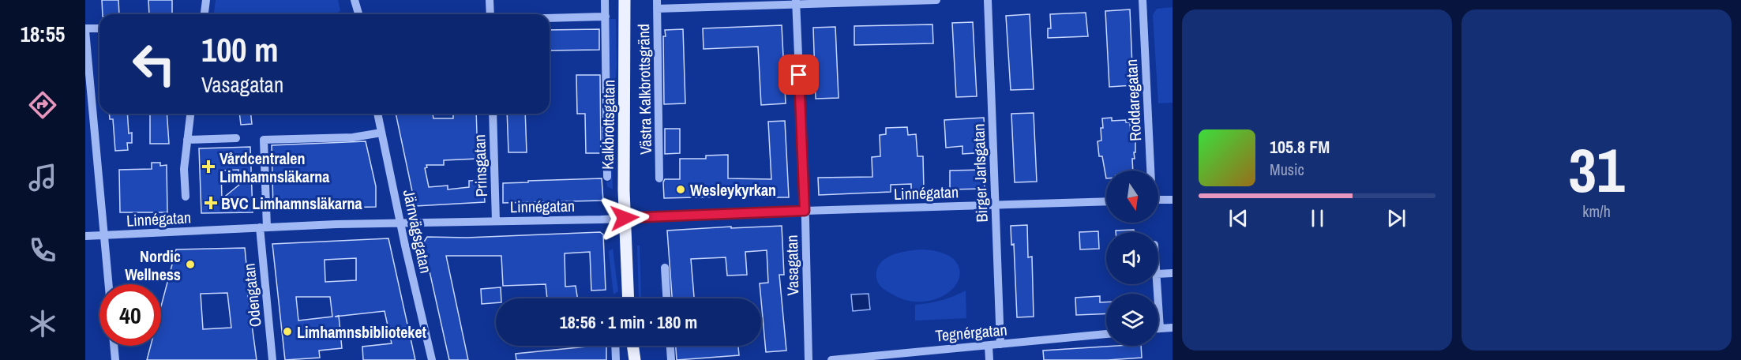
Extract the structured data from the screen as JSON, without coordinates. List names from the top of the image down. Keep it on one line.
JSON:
{"streets":{"main road":["Kalkbrottsgatan"],"street":["Västra Kalkbrottsgränd","Roddaregatan","Prinsgatan","Birger Jarlsgatan","Linnégatan","Järnvägsgatan","Vasagatan","Odengatan","Tegnérgatan"]},"crossings":[["Kalkbrottsgatan","Linnégatan"],["Prinsgatan","Linnégatan"],["Birger Jarlsgatan","Linnégatan"],["Birger Jarlsgatan","Tegnérgatan"],["Linnégatan","Järnvägsgatan"],["Linnégatan","Vasagatan"],["Linnégatan","Odengatan"],["Järnvägsgatan","Odengatan"]],"places":{"health":["Vårdcentralen Limhamnsläkarna","BVC Limhamnsläkarna"],"other":["Wesleykyrkan","Nordic Wellness","Limhamnsbiblioteket"]},"north":"bottom","page":{"tabs":"18:55","tile":["31","km/h"],"turn":["100 m","Vasagatan"],"song":["105.8 FM","Music"],"limit":"40","trip":"18:56 · 1 min · 180 m"}}
